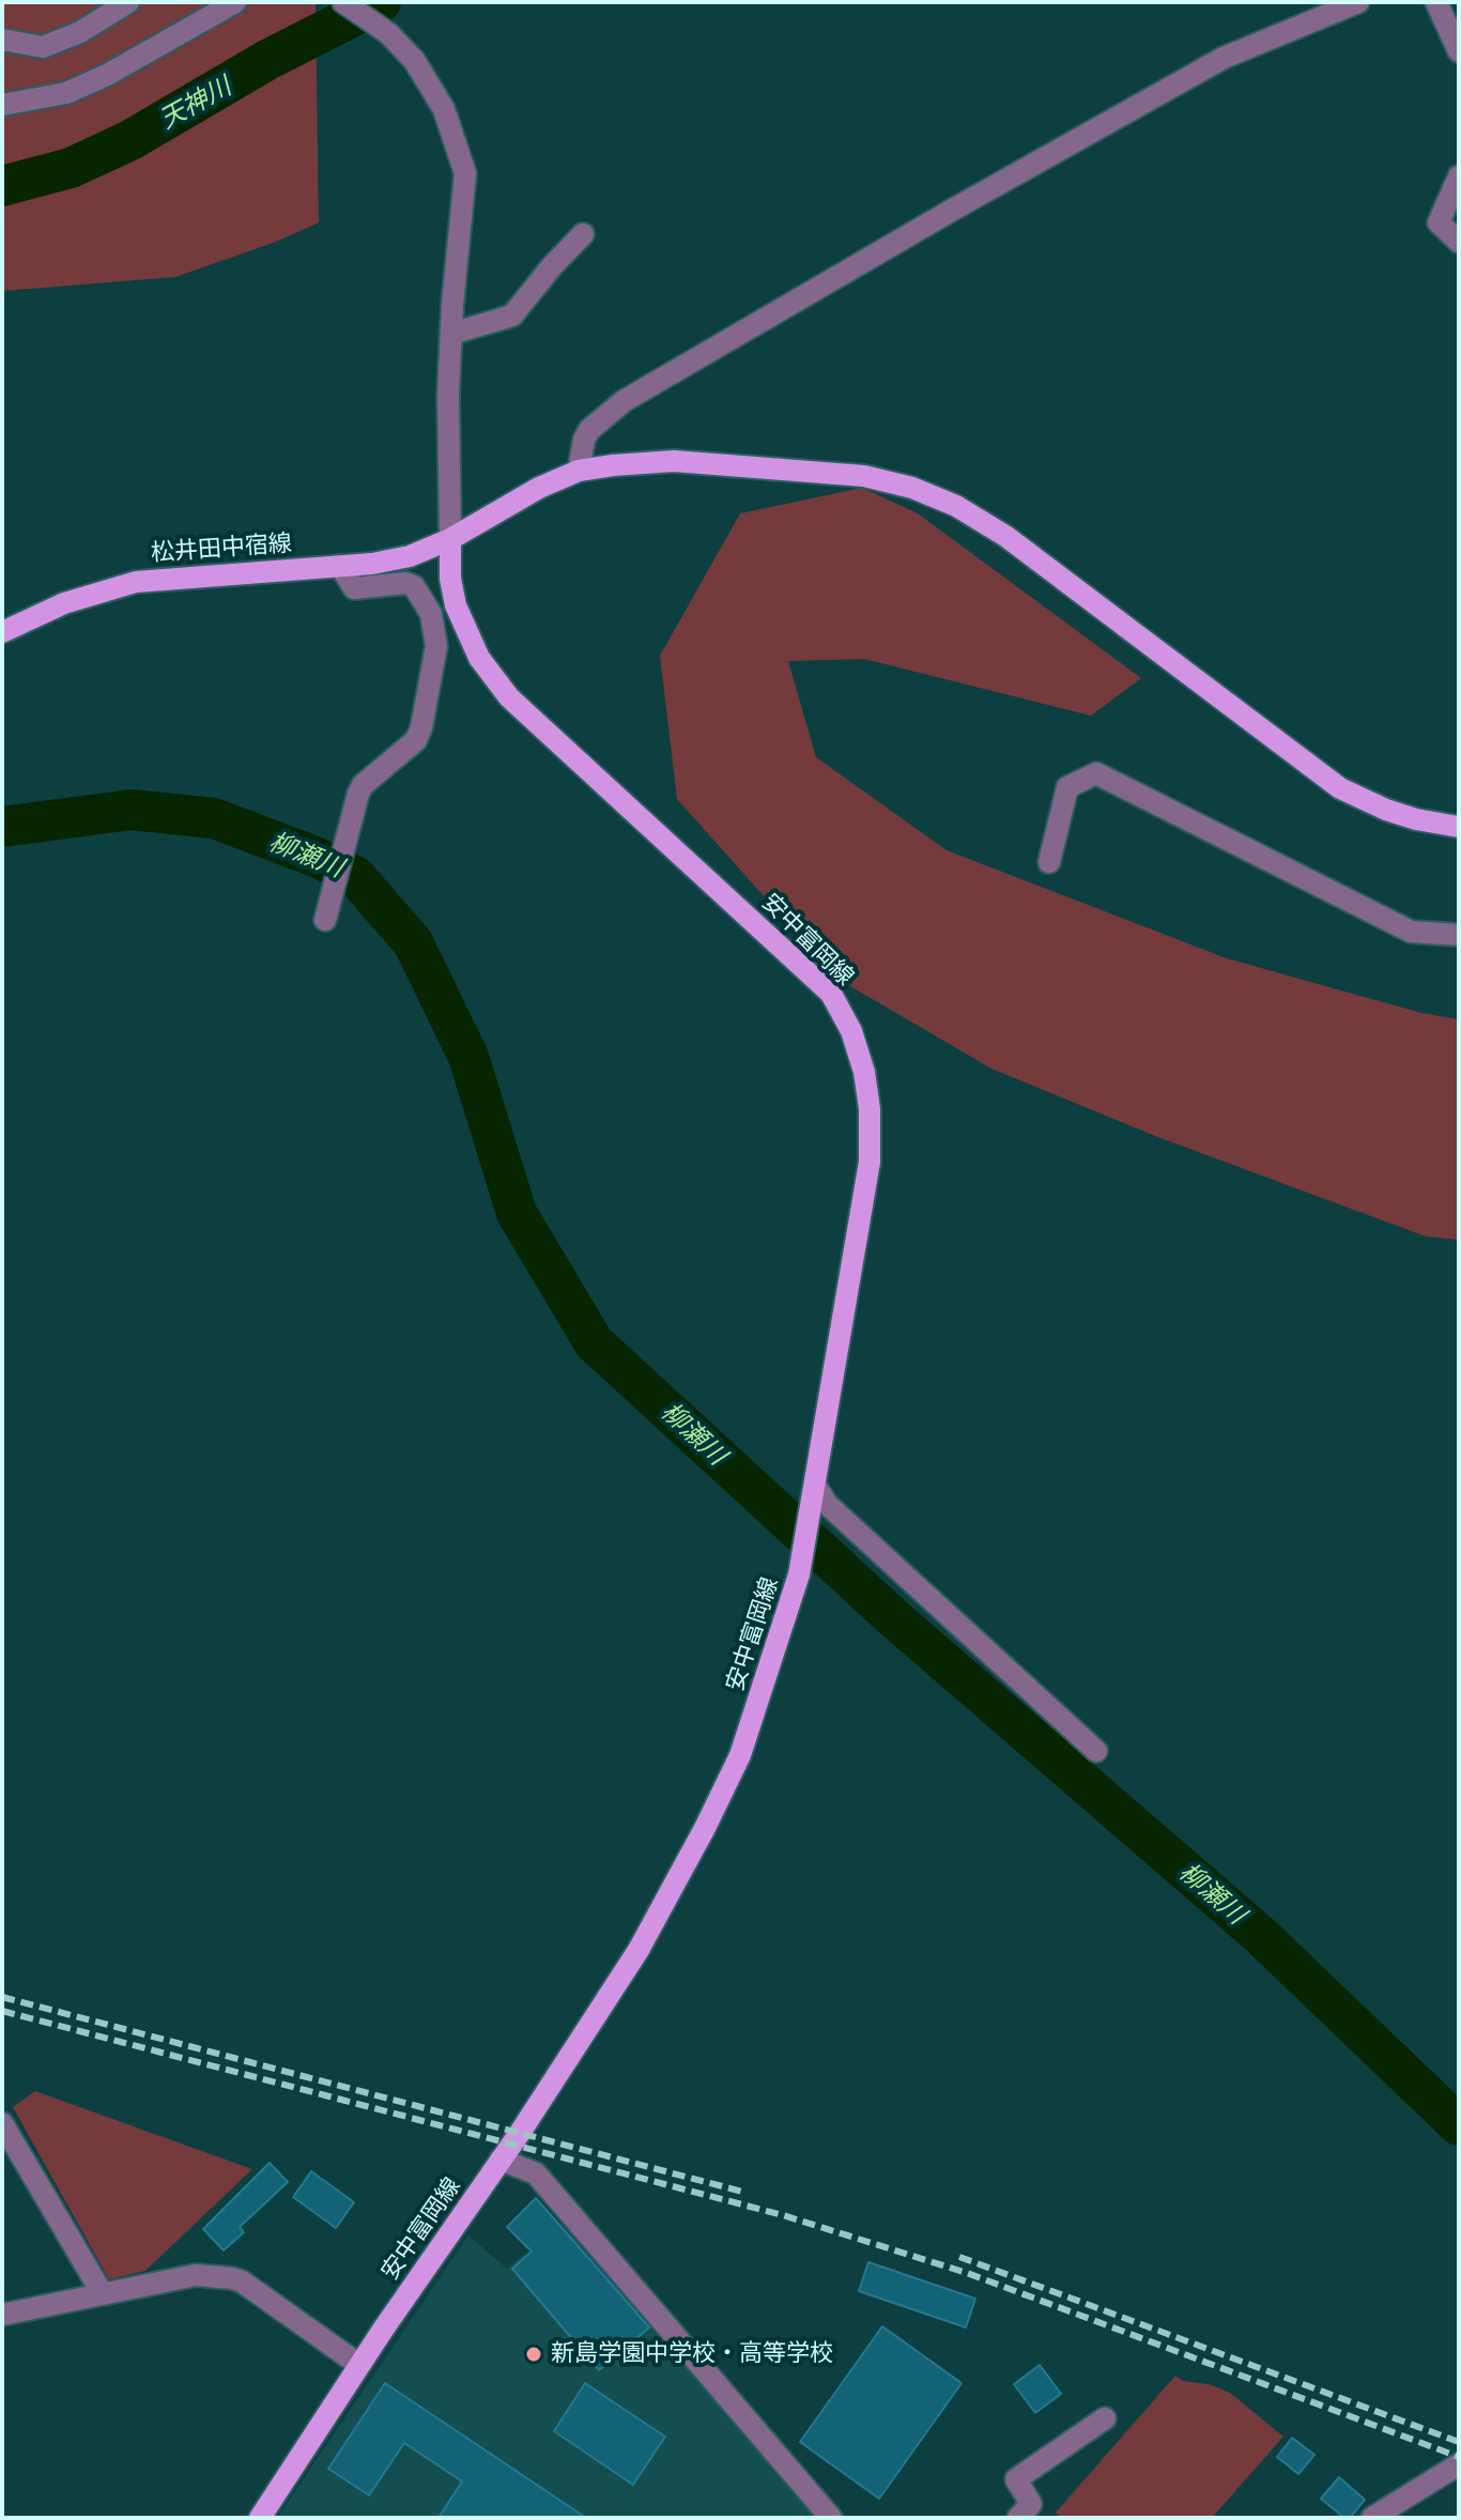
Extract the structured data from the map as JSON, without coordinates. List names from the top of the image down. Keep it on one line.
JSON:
{"streets":{"main road":["松井田中宿線","安中富岡線"]},"crossings":[["松井田中宿線","安中富岡線"]],"water":["天神川","柳瀬川"],"places":["新島学園中学校・高等学校"]}
